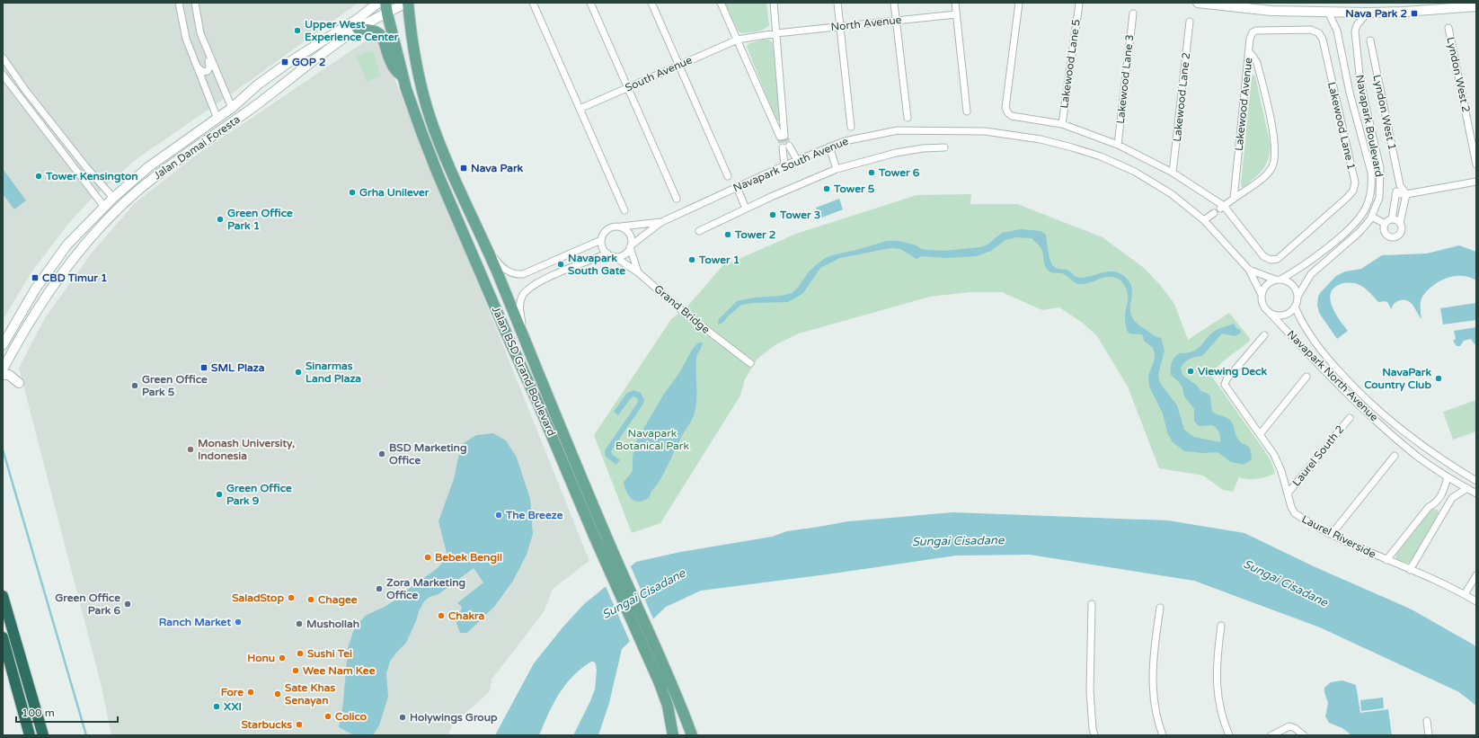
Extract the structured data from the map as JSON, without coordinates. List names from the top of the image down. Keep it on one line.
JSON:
{"streets":{"main road":["Jalan Damai Foresta","Jalan BSD Grand Boulevard"],"street":["North Avenue","Lakewood Lane 5","South Avenue","Lyndon West 2","Lakewood Lane 3","Lakewood Lane 2","Lakewood Avenue","Lyndon West 1","Lakewood Lane 1","Navapark Boulevard","Navapark South Avenue","Grand Bridge","Navapark North Avenue","Laurel South 2","Laurel Riverside"]},"crossings":[["North Avenue","South Avenue"],["Lakewood Avenue","Lakewood Lane 1"],["Navapark Boulevard","Navapark South Avenue"],["Navapark Boulevard","Navapark North Avenue"],["Jalan Damai Foresta","Jalan BSD Grand Boulevard"],["Navapark South Avenue","Grand Bridge"],["Navapark South Avenue","Navapark North Avenue"],["Navapark North Avenue","Laurel Riverside"],["Laurel South 2","Laurel Riverside"]],"water":["Sungai Cisadane"],"parks":["Navapark Botanical Park"],"places":{"transit":["Nava Park 2","GOP 2","Nava Park","CBD Timur 1","SML Plaza"],"other":["Upper West Experience Center","Tower 6","Tower Kensington","Tower 5","Grha Unilever","Tower 3","Green Office Park 1","Tower 2","Tower 1","Navapark South Gate","Viewing Deck","Sinarmas Land Plaza","NavaPark Country Club","Green Office Park 5","Monash University, Indonesia","BSD Marketing Office","Green Office Park 9","The Breeze","Bebek Bengil","Zora Marketing Office","SaladStop","Chagee","Green Office Park 6","Chakra","Ranch Market","Mushollah","Sushi Tei","Honu","Wee Nam Kee","Fore","Sate Khas Senayan","XXI","Colico","Holywings Group","Starbucks"]},"scale_bar":"100 m"}
